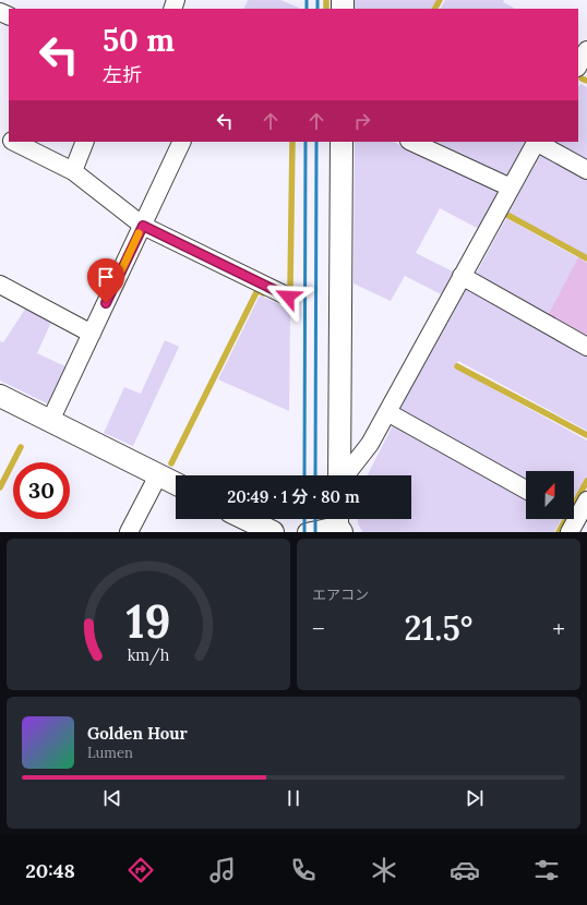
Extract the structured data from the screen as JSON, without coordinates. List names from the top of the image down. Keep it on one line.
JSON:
{"north":"top","page":{"turn":["50 m","左折"],"limit":"30","trip":"20:49 · 1 分 · 80 m","tile":"エアコン","heat":["−","21.5°","+"],"song":["Golden Hour","Lumen"],"tabs":"20:48","gauge":["19","km/h"]}}
